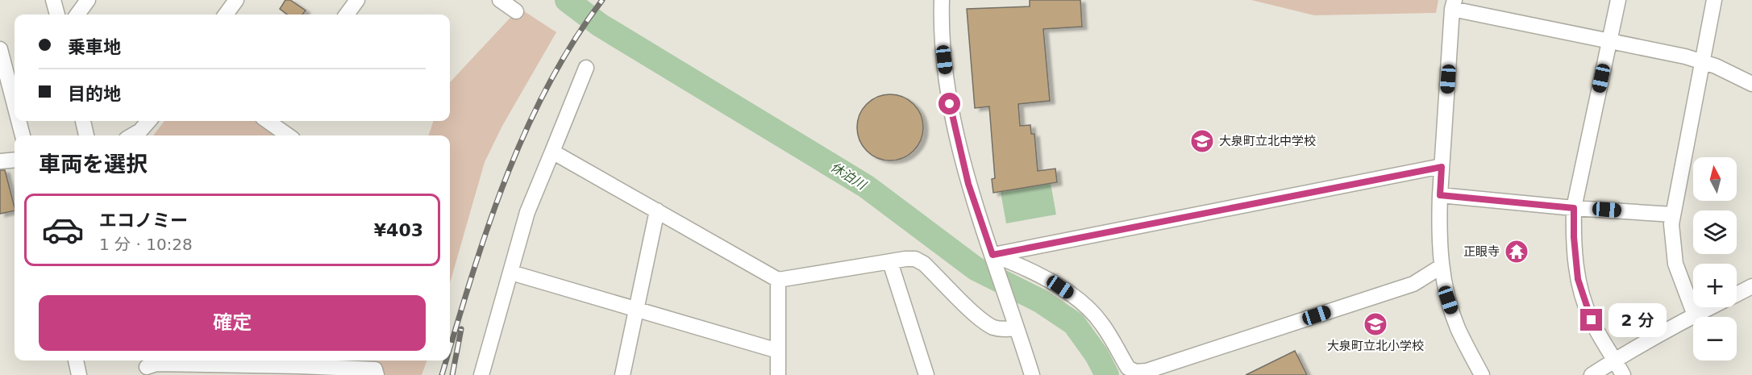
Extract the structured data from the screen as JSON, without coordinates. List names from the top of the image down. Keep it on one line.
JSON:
{"water":["休泊川"],"places":{"school or university":["大泉町立北中学校","大泉町立北小学校"],"temple":["正眼寺"]},"north":"top","page":{"banner":["乗車地","目的地"],"heading":"車両を選択","map_buttons":["+","−"],"list":[{"name":"エコノミー","note":"1 分 · 10:28","value":"¥403"}],"buttons":"確定","bubble":"2 分"}}
